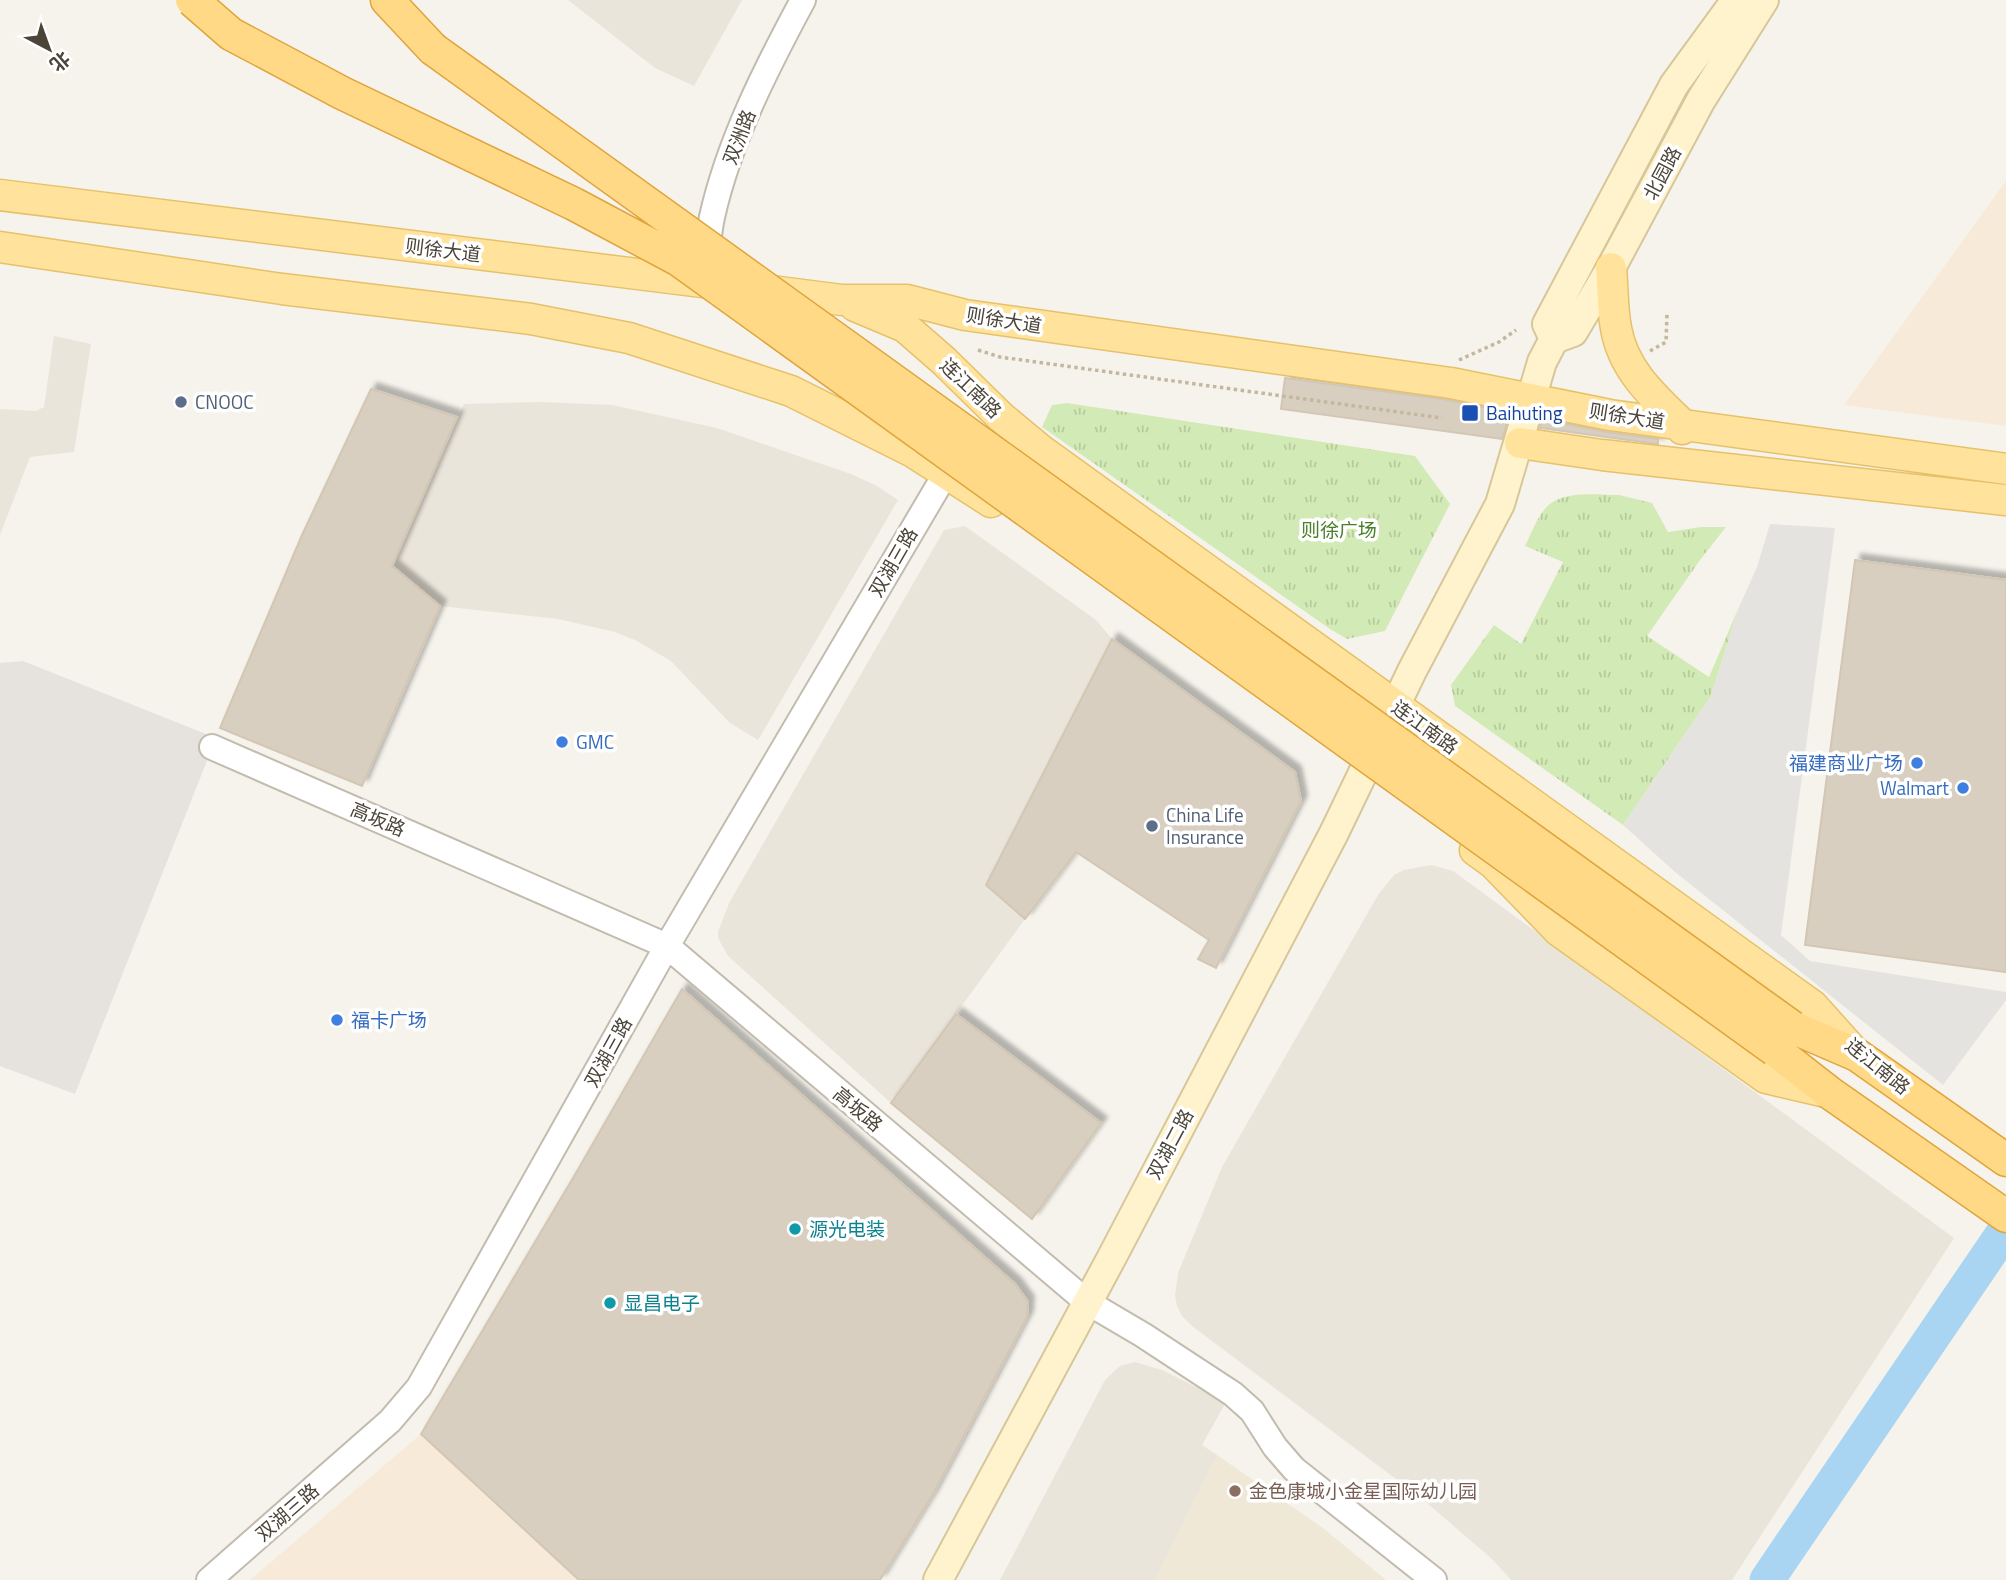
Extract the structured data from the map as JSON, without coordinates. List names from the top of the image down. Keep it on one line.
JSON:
{"streets":{"highway":["连江南路"],"main road":["北园路","则徐大道","双湖二路"],"street":["双洲路","双湖三路","高坂路"]},"crossings":[["双洲路","则徐大道"],["北园路","则徐大道"],["北园路","连江南路"],["北园路","双湖二路"],["则徐大道","连江南路"],["连江南路","双湖二路"],["双湖三路","高坂路"],["高坂路","双湖二路"]],"parks":["则徐广场"],"places":{"other":["CNOOC","GMC","福建商业广场","Walmart","China Life Insurance","福卡广场","源光电装","显昌电子","金色康城小金星国际幼儿园"],"transit":["Baihuting"]},"north":"bottom right"}
